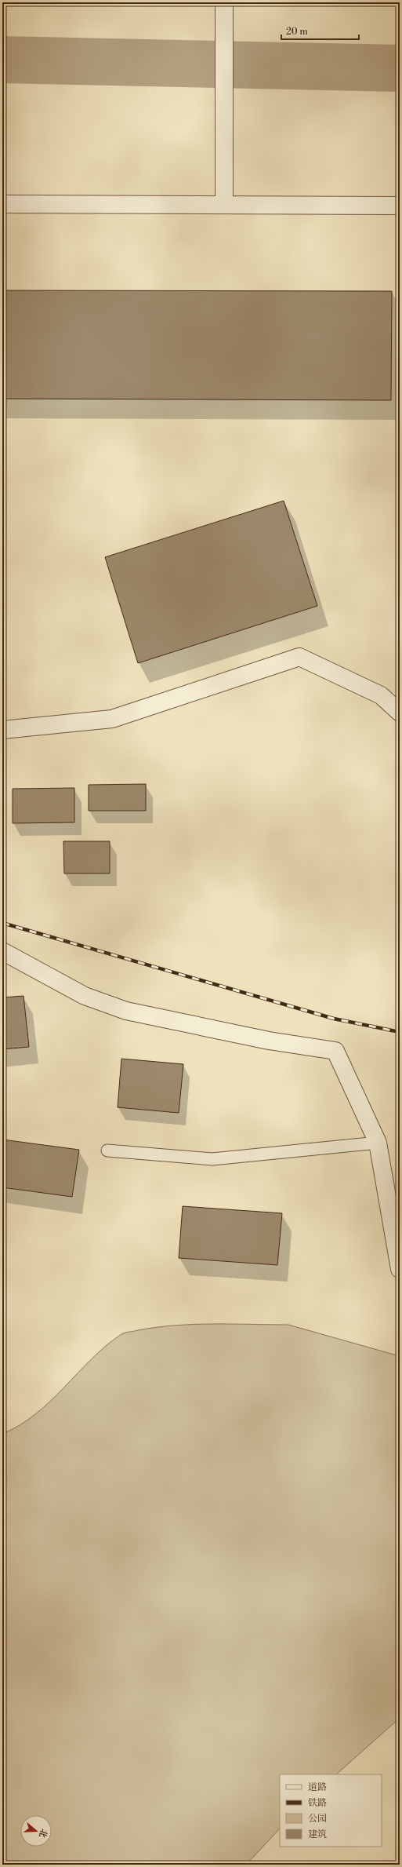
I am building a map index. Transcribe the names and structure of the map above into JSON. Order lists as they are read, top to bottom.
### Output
{
  "legend": [
    "道路",
    "铁路",
    "公园",
    "建筑"
  ],
  "scale_bar": "20 m",
  "north": "right"
}
